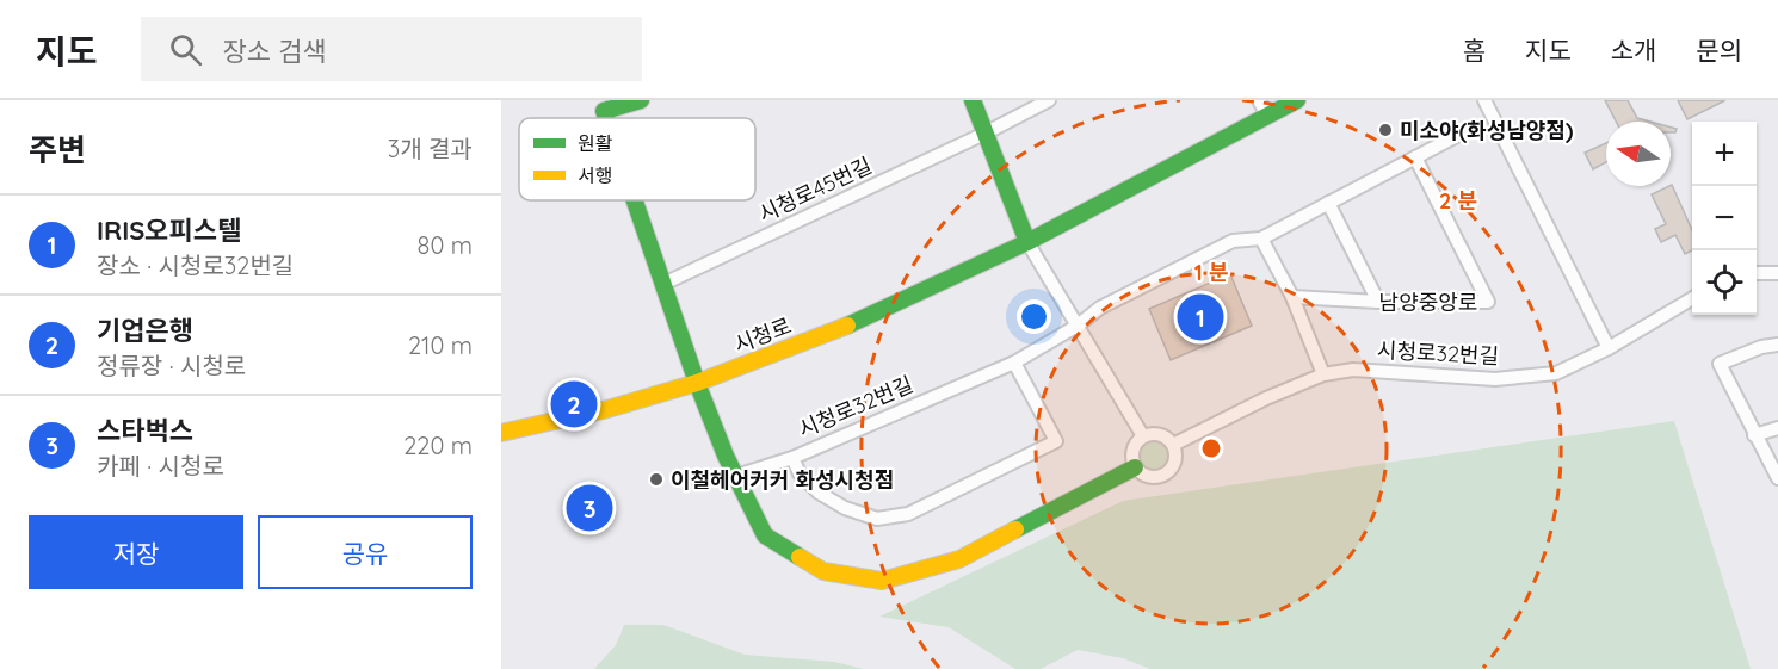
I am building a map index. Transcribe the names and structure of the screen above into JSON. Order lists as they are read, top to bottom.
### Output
{
  "streets": {
    "street": [
      "시청로45번길",
      "남양중앙로",
      "시청로",
      "시청로32번길"
    ]
  },
  "crossings": [
    ["남양중앙로", "시청로32번길"]
  ],
  "places": ["미소야(화성남양점)", "이철헤어커커 화성시청점"],
  "legend": ["원활", "서행"],
  "north": "left",
  "page": {
    "header": "지도",
    "search": "장소 검색",
    "nav": [
      "홈",
      "지도",
      "소개",
      "문의"
    ],
    "heading": ["주변", "3개 결과"],
    "map_buttons": ["+", "−"],
    "list": [
      {
        "mark": "1",
        "name": "IRIS오피스텔",
        "note": "장소 · 시청로32번길",
        "value": "80 m"
      },
      {
        "mark": "2",
        "name": "기업은행",
        "note": "정류장 · 시청로",
        "value": "210 m"
      },
      {
        "mark": "3",
        "name": "스타벅스",
        "note": "카페 · 시청로",
        "value": "220 m"
      }
    ],
    "pins": ["1", "2", "3"],
    "buttons": ["저장", "공유"]
  },
  "rings": ["2 분", "1 분"]
}
